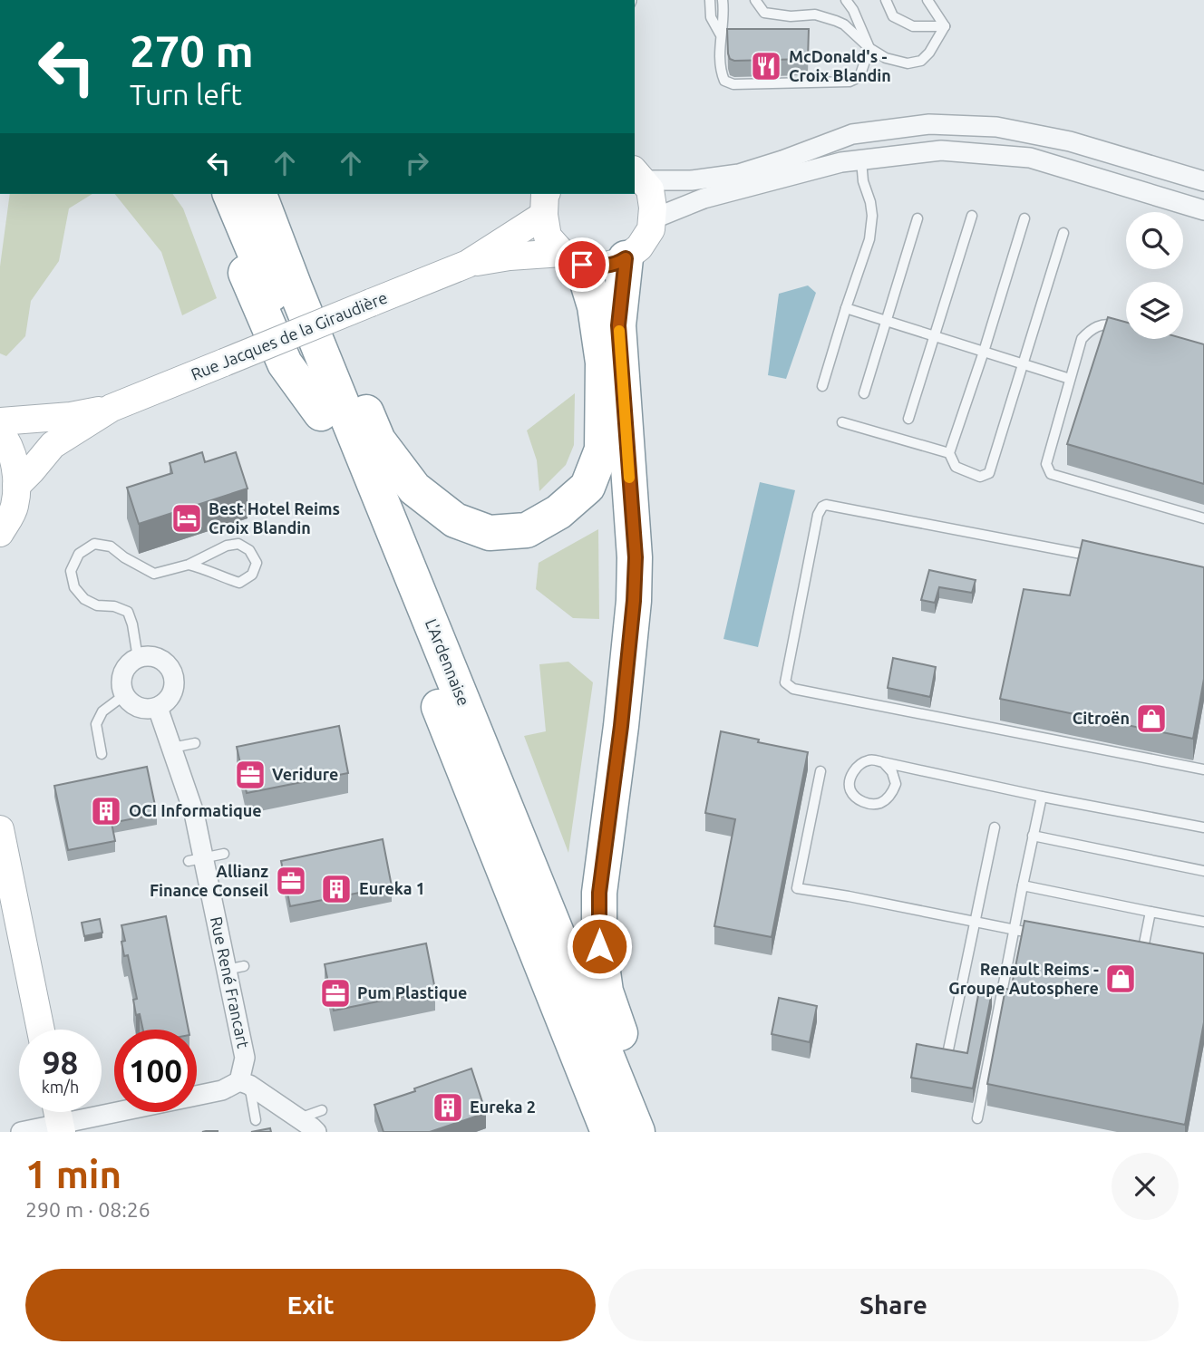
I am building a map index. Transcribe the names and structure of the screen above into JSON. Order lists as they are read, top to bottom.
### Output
{
  "streets": {
    "highway": ["L'Ardennaise"],
    "street": ["Rue Jacques de la Giraudière", "Rue René Francart"]
  },
  "places": {
    "restaurant": ["McDonald's - Croix Blandin"],
    "hotel": ["Best Hotel Reims Croix Blandin"],
    "shop": ["Citroën", "Renault Reims - Groupe Autosphere"],
    "office": ["Veridure", "Allianz Finance Conseil", "Pum Plastique"],
    "building": ["OCI Informatique", "Eureka 1", "Eureka 2"]
  },
  "page": {
    "turn": ["270 m", "Turn left"],
    "speed": "98 km/h",
    "limit": "100",
    "heading": ["1 min", "290 m · 08:26"],
    "buttons": ["Exit", "Share"]
  }
}
